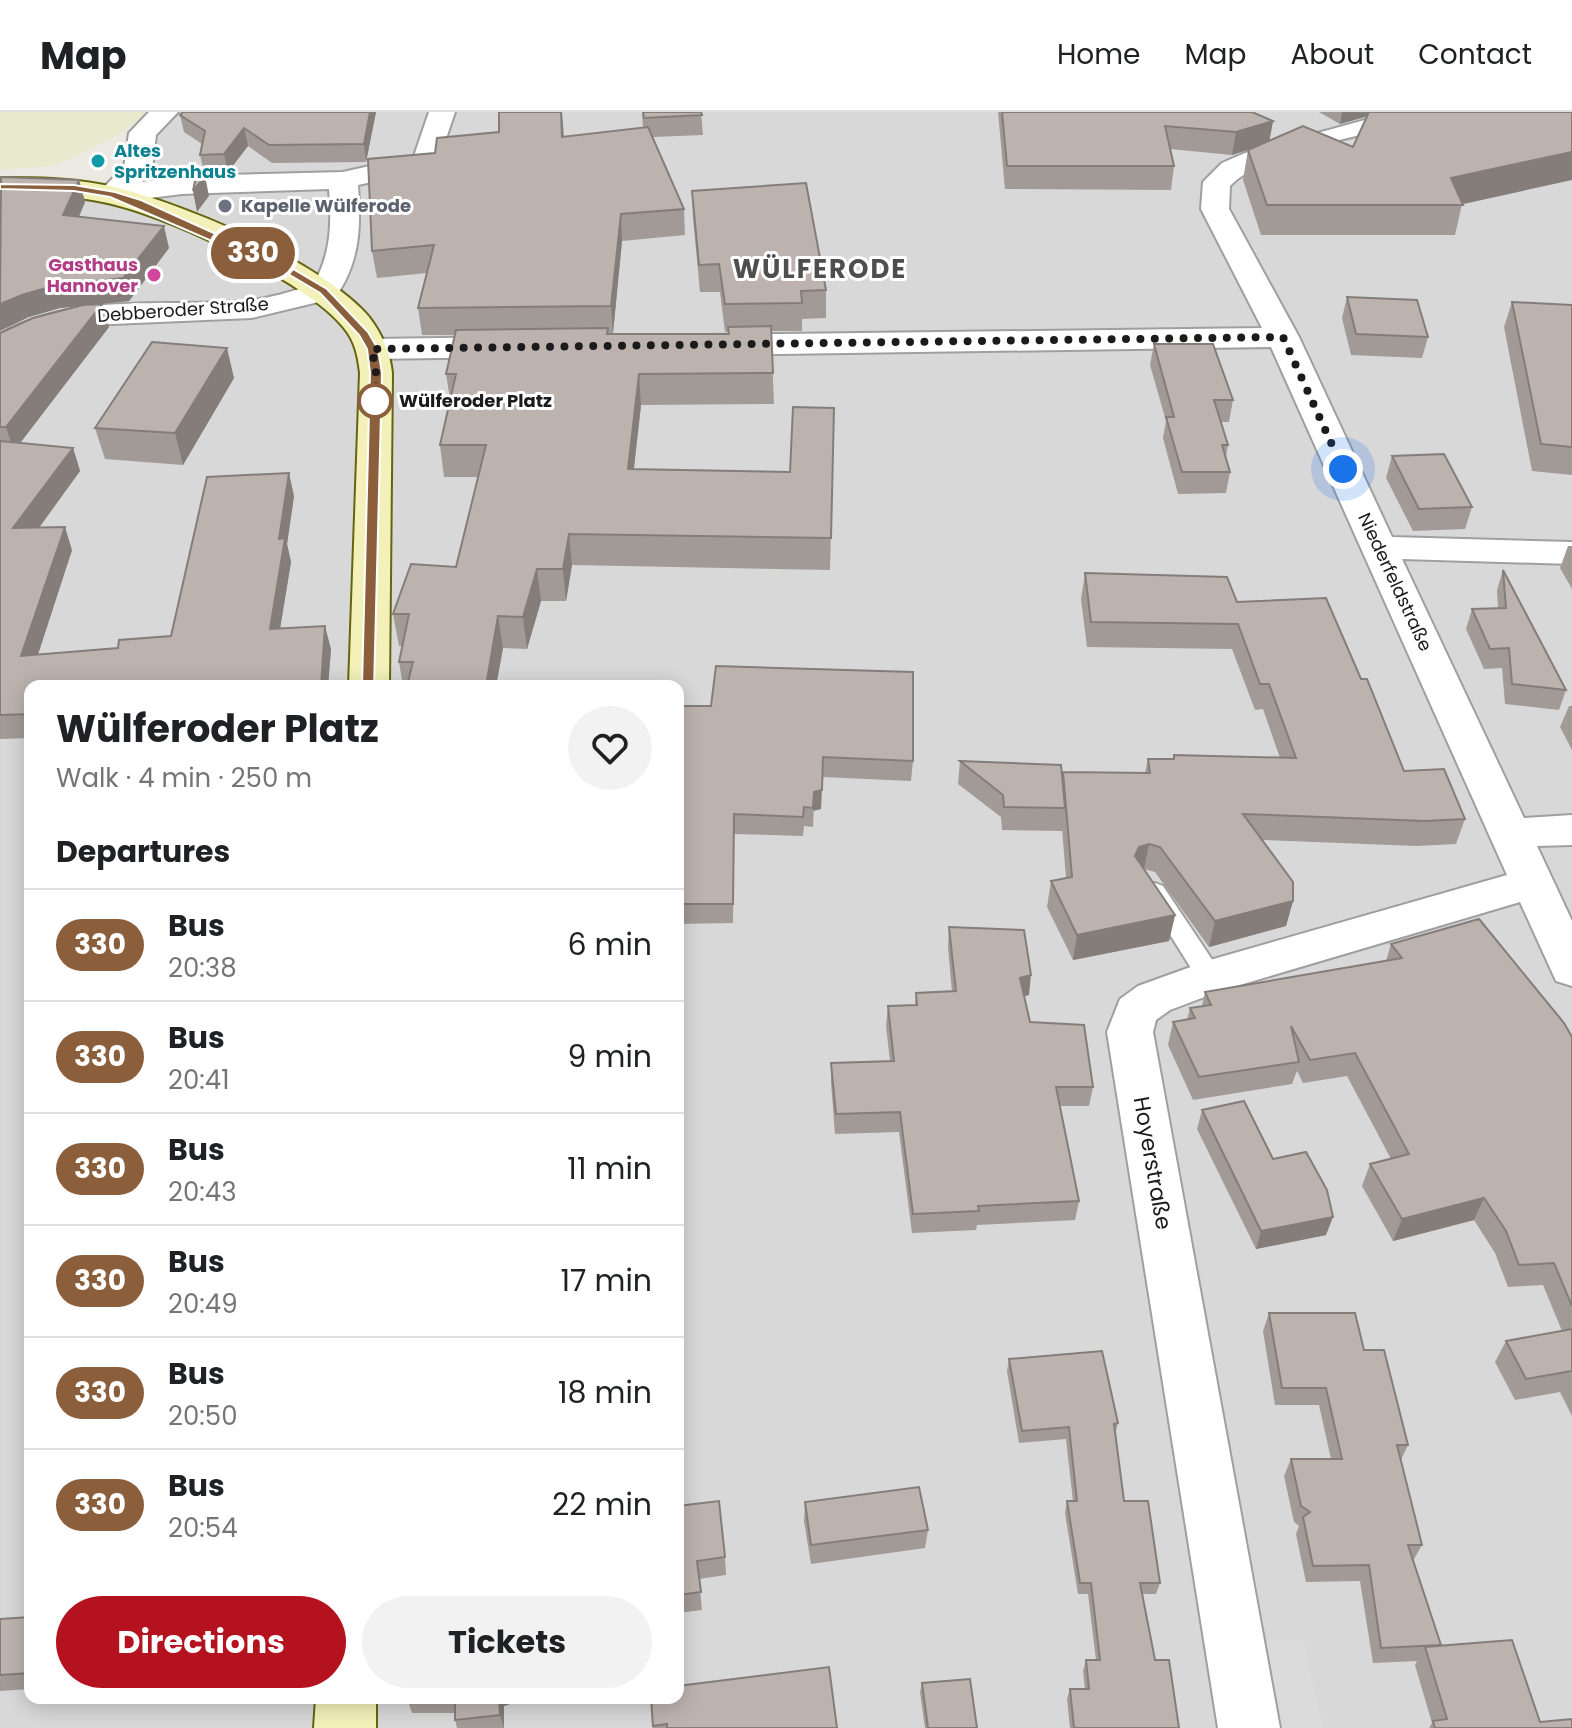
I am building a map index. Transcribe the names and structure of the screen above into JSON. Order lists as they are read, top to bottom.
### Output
{
  "streets": {
    "street": ["Debberoder Straße", "Niederfeldstraße", "Hoyerstraße"]
  },
  "crossings": [
    ["Niederfeldstraße", "Hoyerstraße"]
  ],
  "districts": ["WÜLFERODE"],
  "places": [
    "Altes Spritzenhaus",
    "Kapelle Wülferode",
    "Gasthaus Hannover",
    "Wülferoder Platz"
  ],
  "lines": ["bus line 330"],
  "page": {
    "header": "Map",
    "nav": [
      "Home",
      "Map",
      "About",
      "Contact"
    ],
    "on_map": "330",
    "heading": [
      ["Wülferoder Platz", "Walk · 4 min · 250 m"],
      "Departures"
    ],
    "list": [
      {
        "mark": "330",
        "name": "Bus",
        "note": "20:38",
        "value": "6 min"
      },
      {
        "mark": "330",
        "name": "Bus",
        "note": "20:41",
        "value": "9 min"
      },
      {
        "mark": "330",
        "name": "Bus",
        "note": "20:43",
        "value": "11 min"
      },
      {
        "mark": "330",
        "name": "Bus",
        "note": "20:49",
        "value": "17 min"
      },
      {
        "mark": "330",
        "name": "Bus",
        "note": "20:50",
        "value": "18 min"
      },
      {
        "mark": "330",
        "name": "Bus",
        "note": "20:54",
        "value": "22 min"
      }
    ],
    "buttons": ["Directions", "Tickets"]
  }
}
